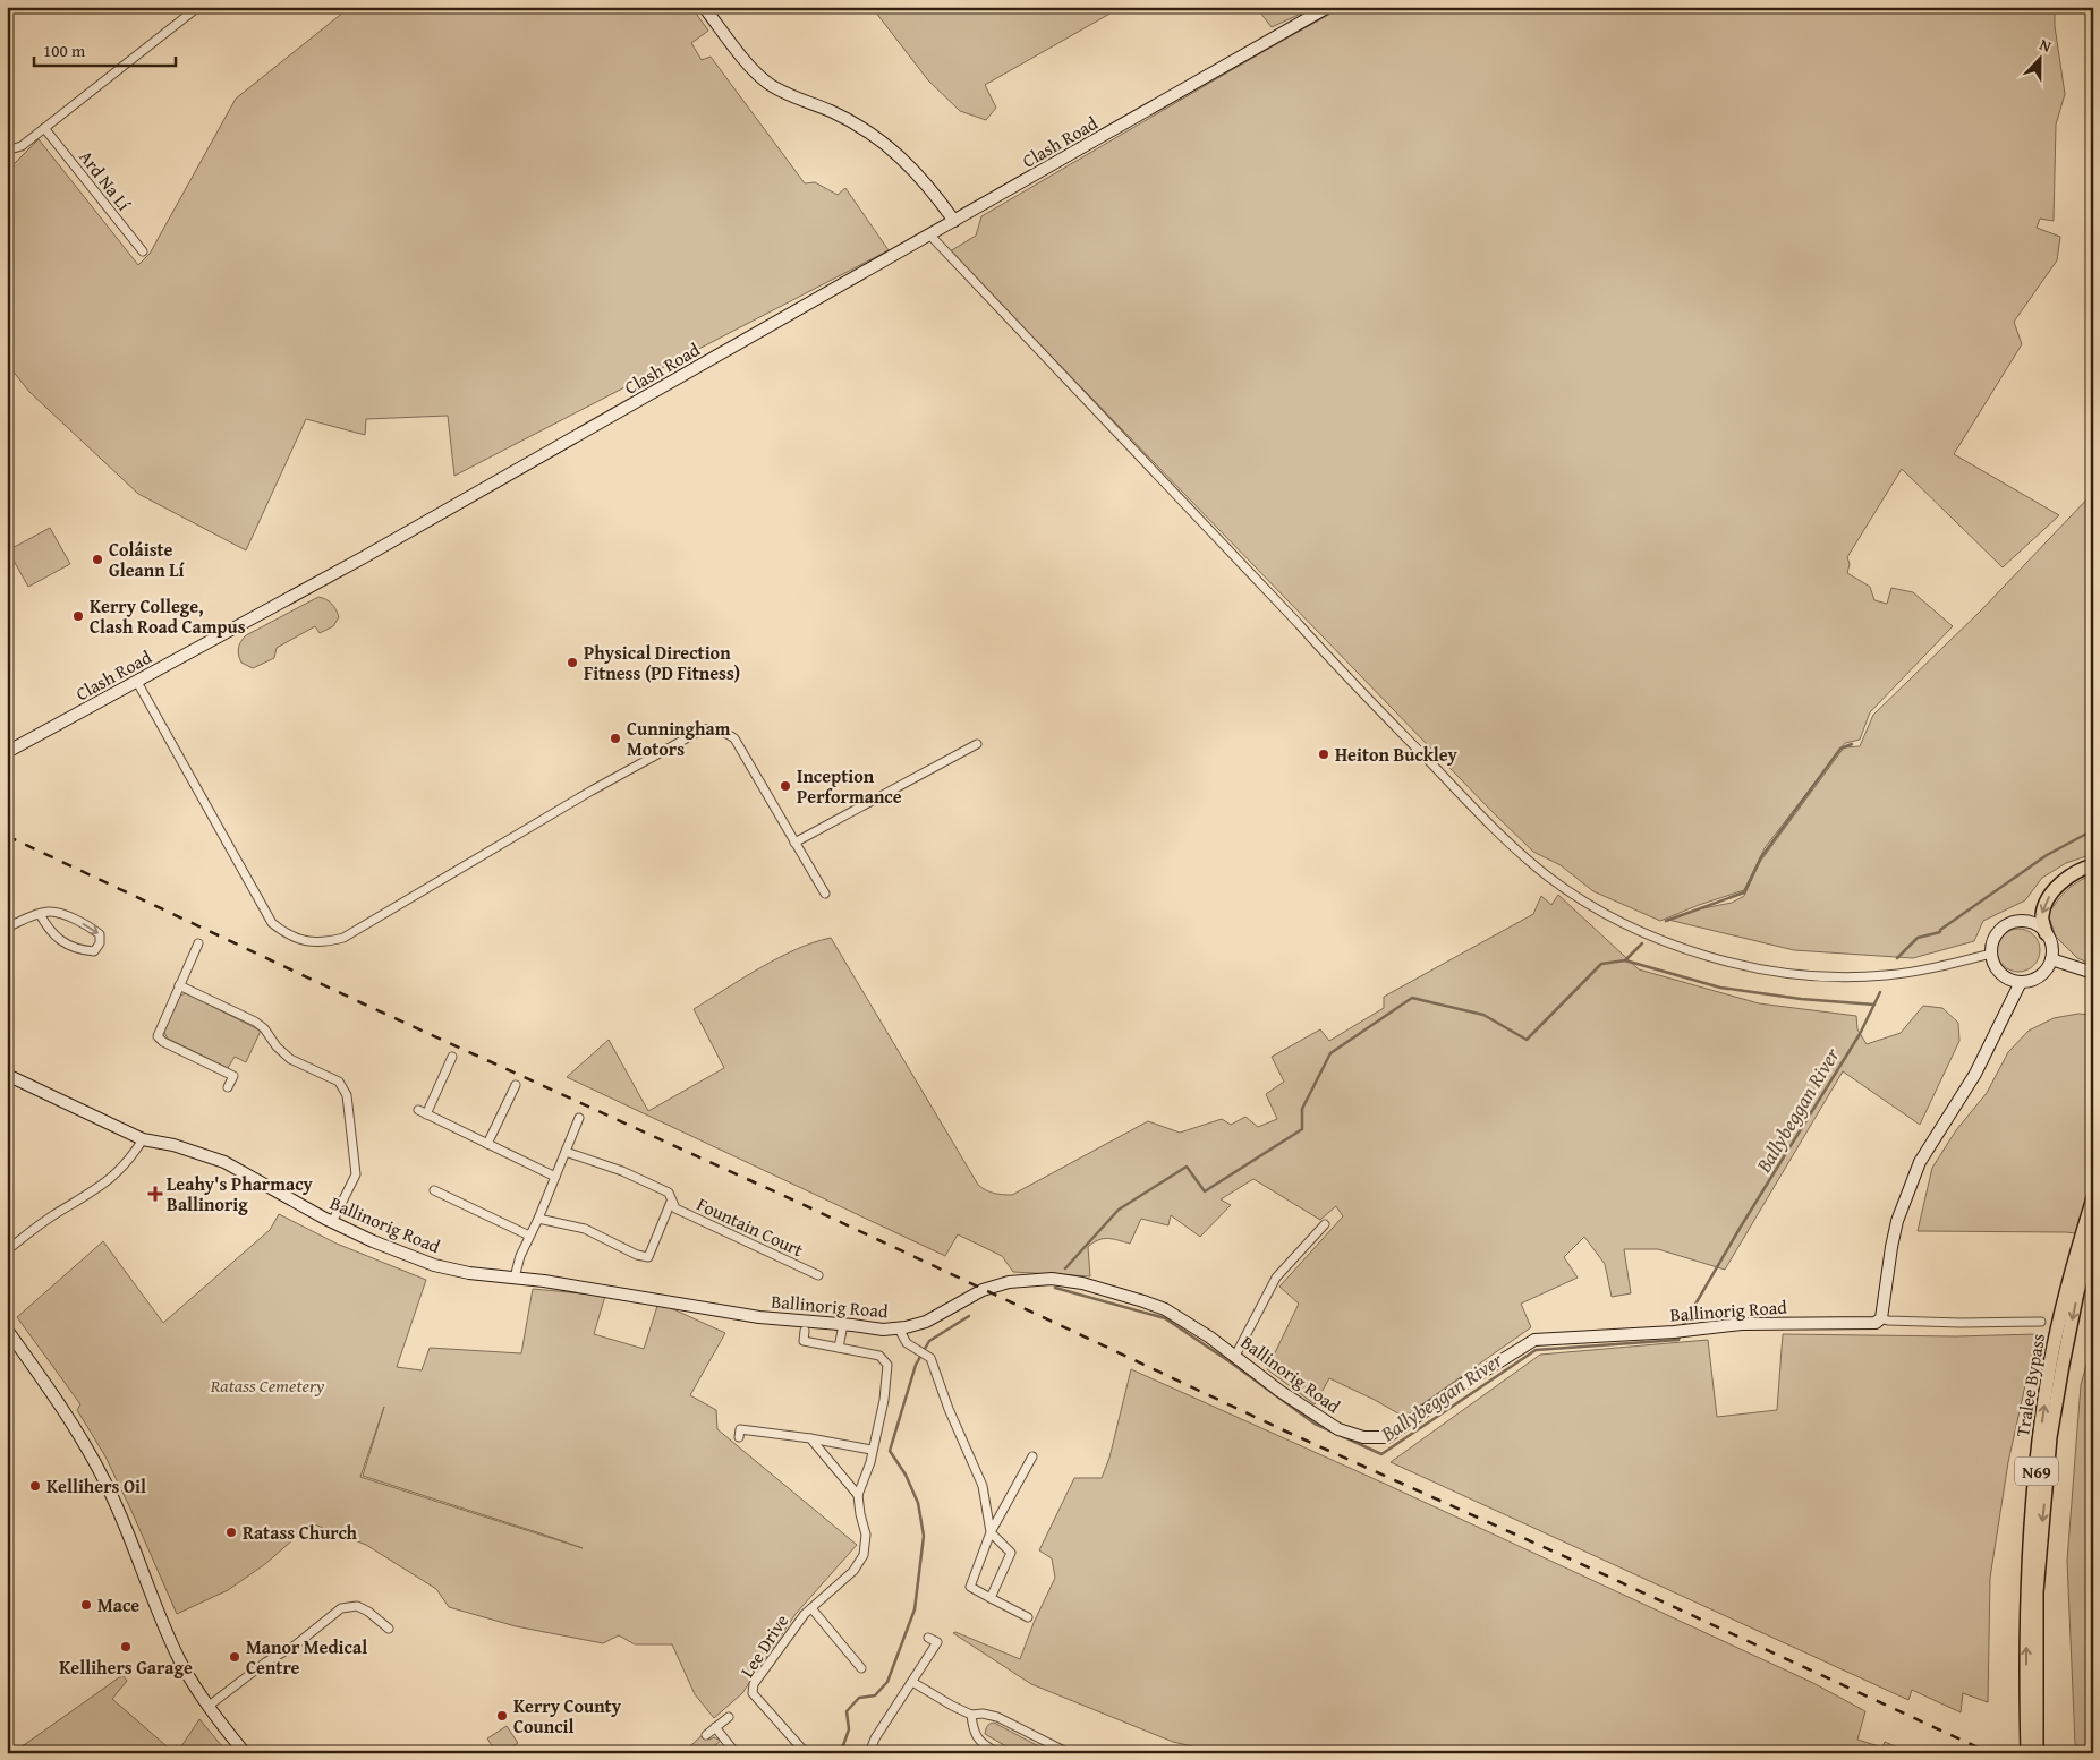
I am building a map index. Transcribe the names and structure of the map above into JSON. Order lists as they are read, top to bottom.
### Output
{
  "streets": {
    "main road": ["Tralee Bypass", "N69"],
    "street": [
      "Clash Road",
      "Ard Na Lí",
      "Ballinorig Road",
      "Fountain Court",
      "Lee Drive"
    ]
  },
  "water": ["Ballybeggan River"],
  "parks": ["Ratass Cemetery"],
  "places": {
    "other": [
      "Coláiste Gleann Lí",
      "Kerry College, Clash Road Campus",
      "Physical Direction Fitness (PD Fitness)",
      "Cunningham Motors",
      "Heiton Buckley",
      "Inception Performance",
      "Kellihers Oil",
      "Ratass Church",
      "Mace",
      "Kellihers Garage",
      "Manor Medical Centre",
      "Kerry County Council"
    ],
    "health": ["Leahy's Pharmacy Ballinorig"]
  },
  "scale_bar": "100 m",
  "north": "top"
}
